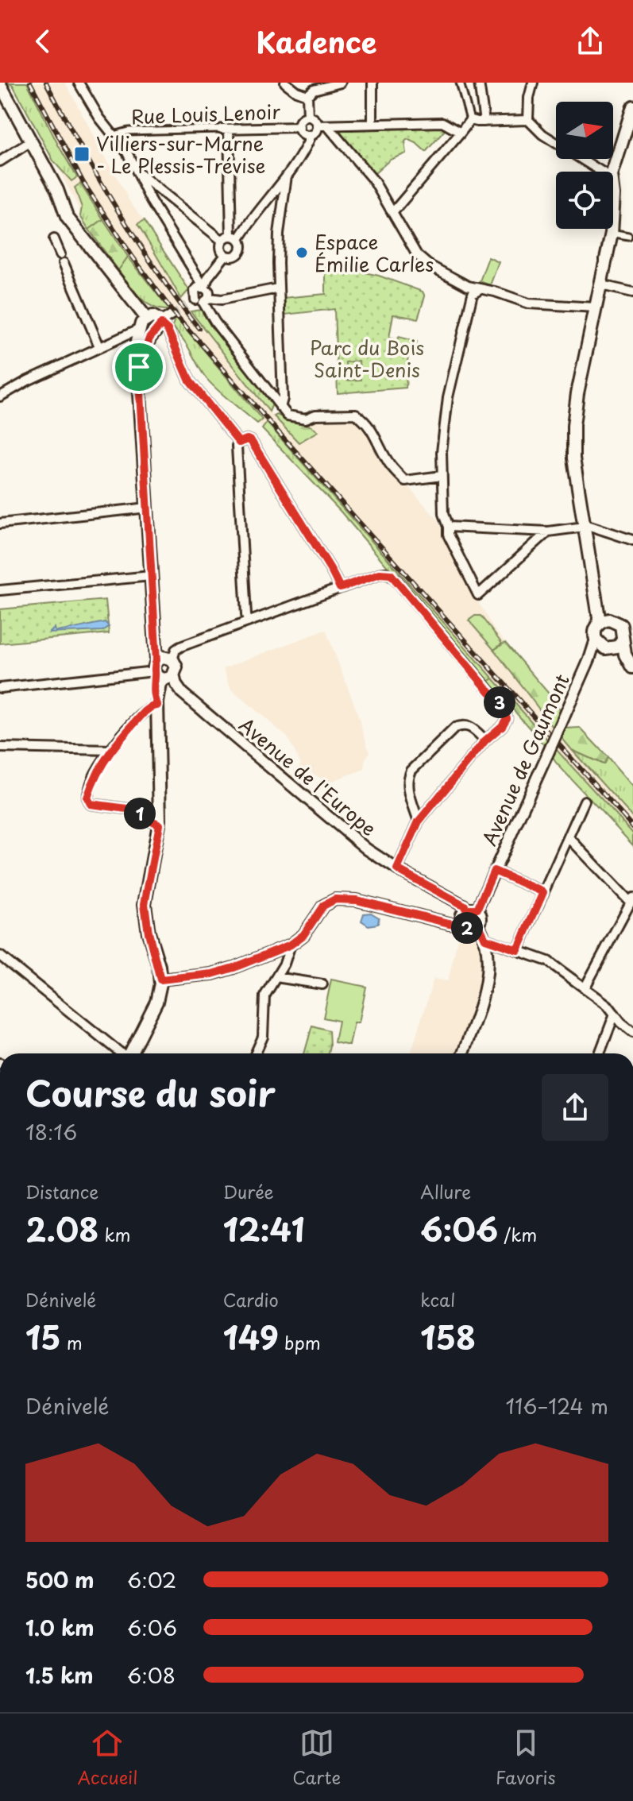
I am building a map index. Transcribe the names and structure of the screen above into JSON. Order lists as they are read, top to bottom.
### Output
{
  "streets": {
    "street": ["Rue Louis Lenoir", "Avenue de Gaumont", "Avenue de l'Europe"]
  },
  "crossings": [
    ["Avenue de Gaumont", "Avenue de l'Europe"]
  ],
  "parks": ["Parc du Bois Saint-Denis"],
  "places": {
    "transit": ["Villiers-sur-Marne - Le Plessis-Trévise"],
    "other": ["Espace Émilie Carles"]
  },
  "north": "right",
  "page": {
    "header": "Kadence",
    "pins": ["3", "1", "2"],
    "heading": ["Course du soir", "18:16"],
    "stats": [
      ["Distance", "2.08 km"],
      ["Durée", "12:41"],
      ["Allure", "6:06 /km"],
      ["Dénivelé", "15 m"],
      ["Cardio", "149 bpm"],
      ["kcal", "158"]
    ],
    "chart": ["Dénivelé", "116–124 m"],
    "list": [
      {
        "name": "500 m",
        "note": "6:02"
      },
      {
        "name": "1.0 km",
        "note": "6:06"
      },
      {
        "name": "1.5 km",
        "note": "6:08"
      }
    ],
    "tabs": ["Accueil", "Carte", "Favoris"]
  }
}
